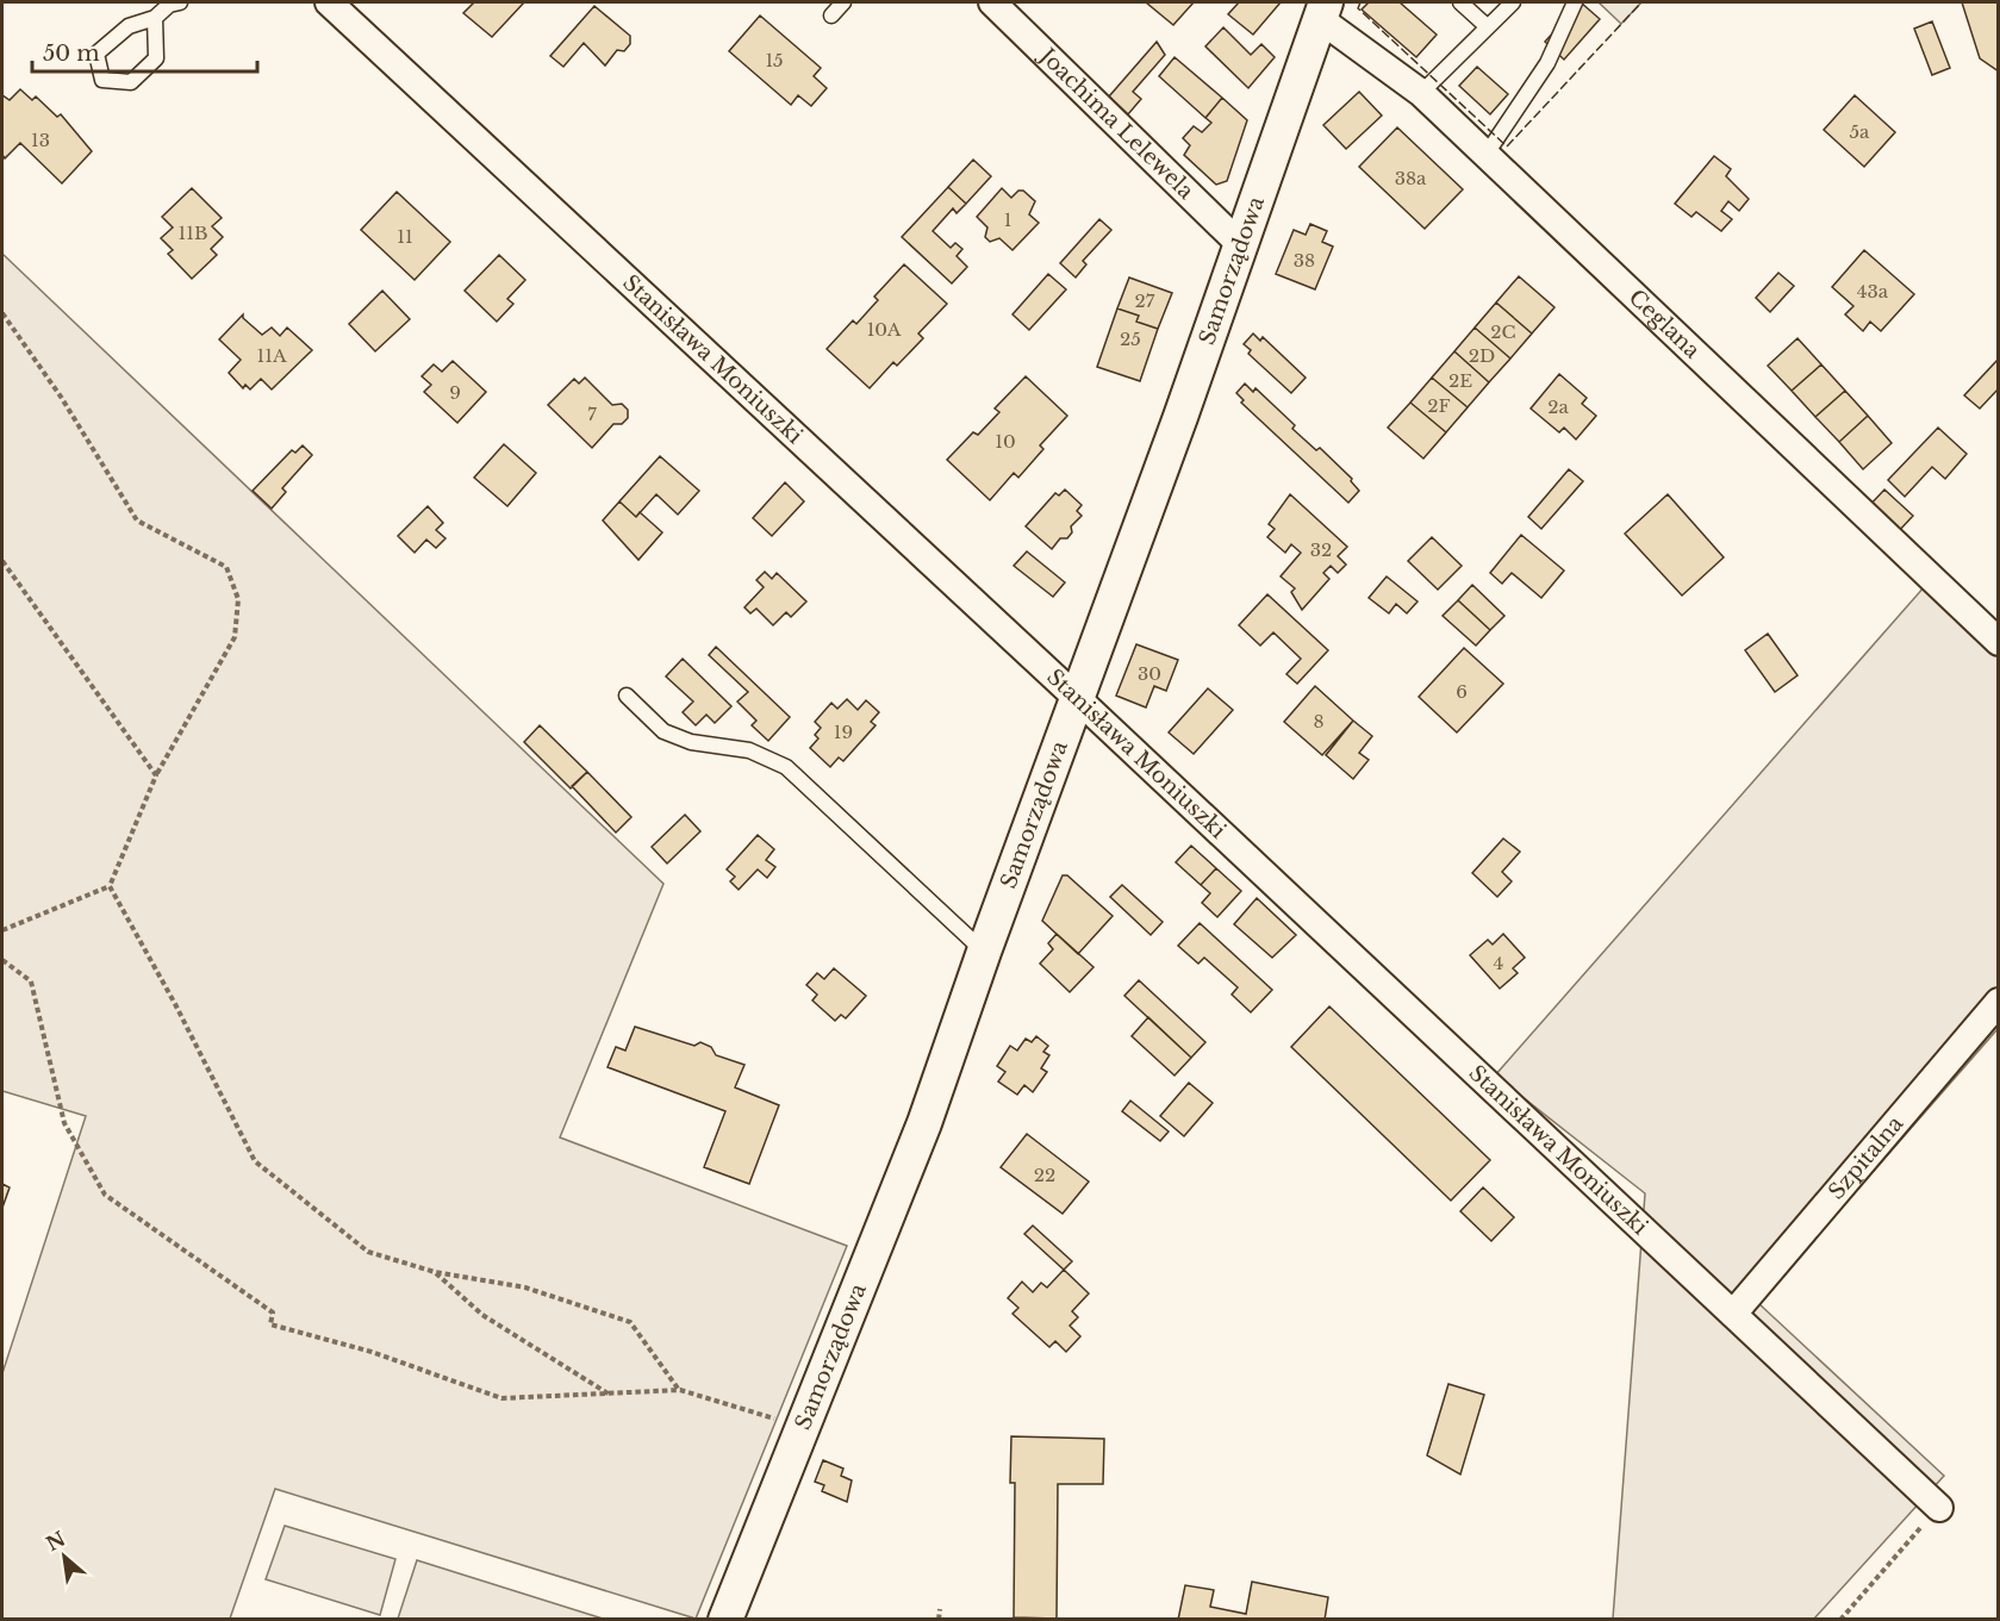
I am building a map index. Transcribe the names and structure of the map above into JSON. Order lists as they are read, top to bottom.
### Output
{
  "streets": {
    "street": [
      "Joachima Lelewela",
      "Samorządowa",
      "Ceglana",
      "Stanisława Moniuszki",
      "Szpitalna"
    ]
  },
  "crossings": [
    ["Joachima Lelewela", "Samorządowa"],
    ["Samorządowa", "Ceglana"],
    ["Samorządowa", "Stanisława Moniuszki"],
    ["Stanisława Moniuszki", "Szpitalna"]
  ],
  "house_numbers": [
    "15",
    "5a",
    "13",
    "38a",
    "1",
    "11B",
    "11",
    "38",
    "43a",
    "27",
    "10A",
    "2C",
    "25",
    "11A",
    "2D",
    "2E",
    "9",
    "2F",
    "2a",
    "7",
    "10",
    "32",
    "30",
    "6",
    "8",
    "19",
    "4",
    "22"
  ],
  "scale_bar": "50 m",
  "north": "top left"
}
